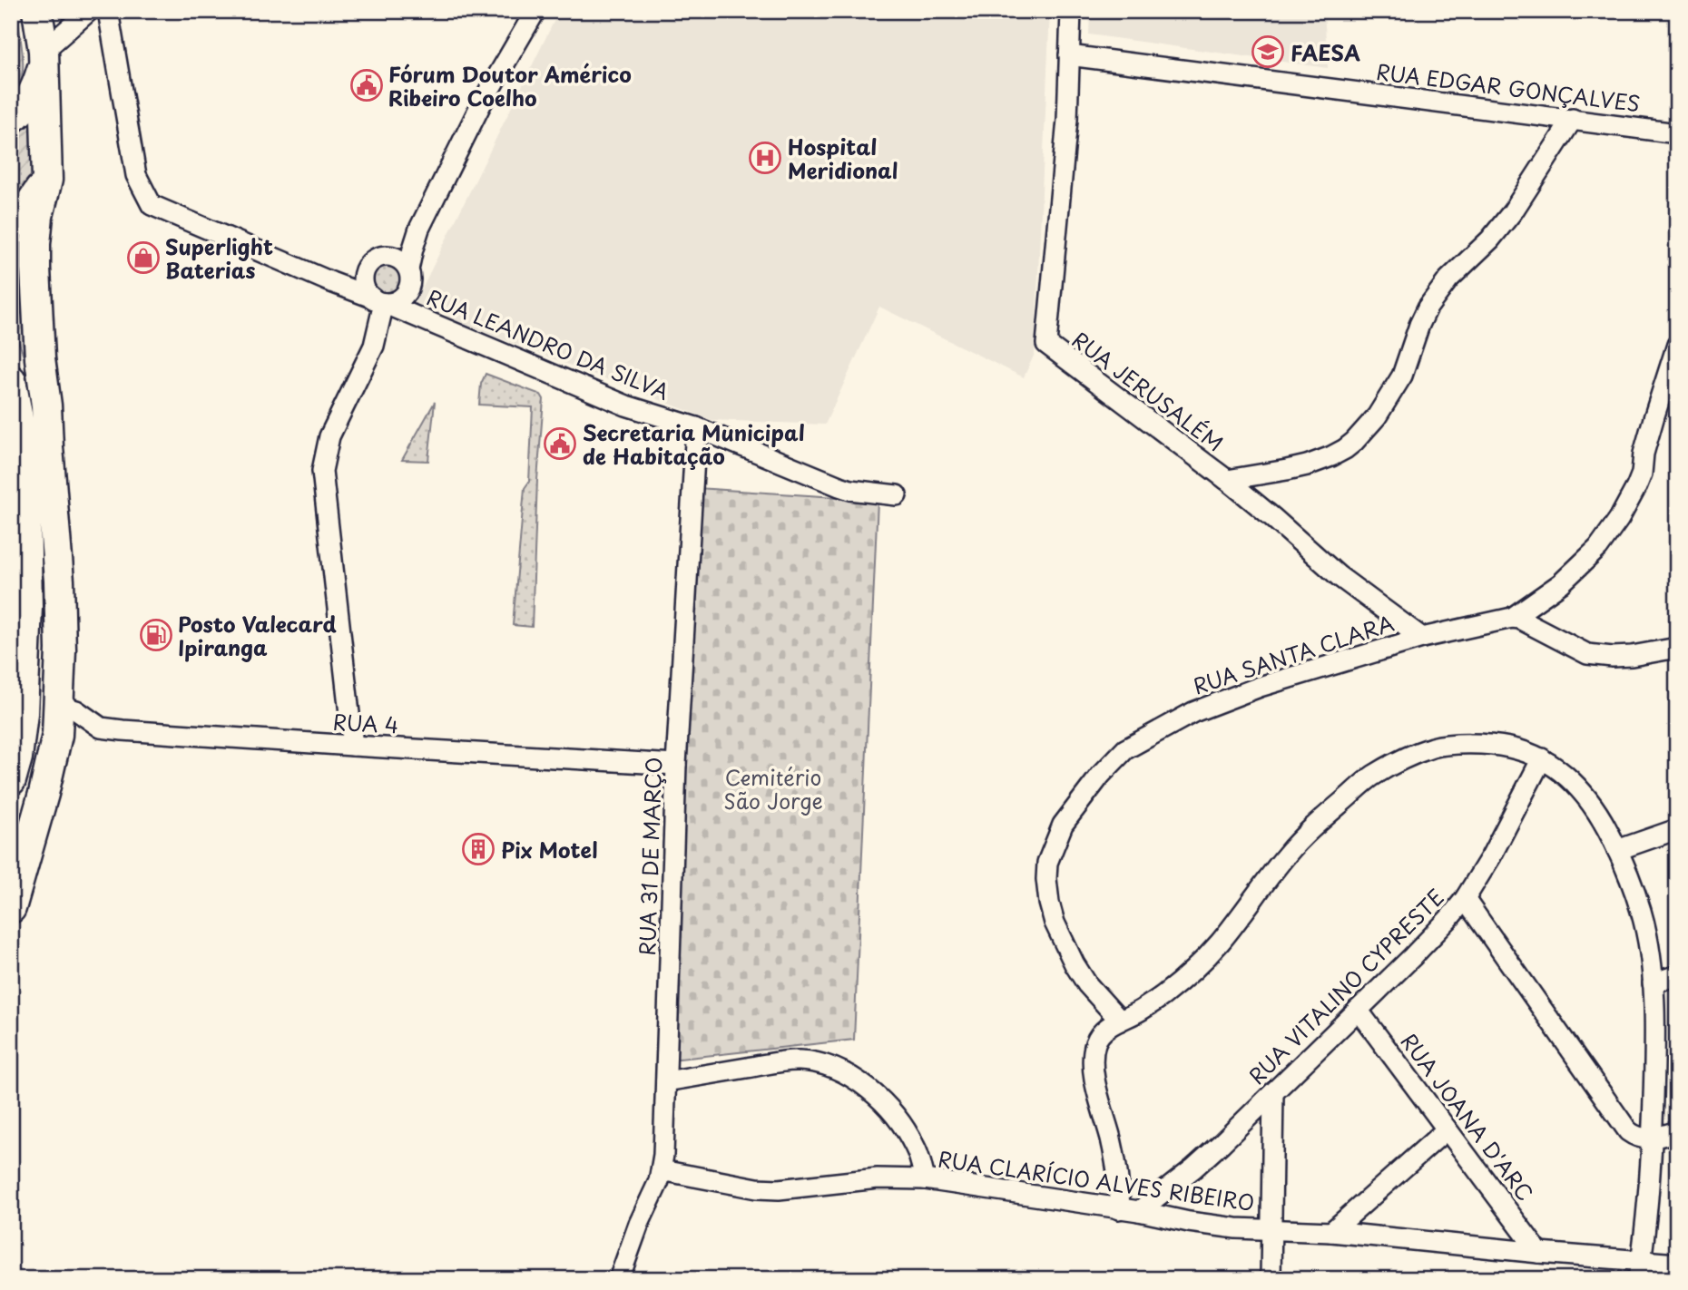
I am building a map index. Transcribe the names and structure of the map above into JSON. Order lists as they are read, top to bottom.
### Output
{
  "streets": {
    "street": [
      "RUA EDGAR GONÇALVES",
      "RUA LEANDRO DA SILVA",
      "RUA JERUSALÉM",
      "RUA SANTA CLARA",
      "RUA 4",
      "RUA 31 DE MARÇO",
      "RUA VITALINO CYPRESTE",
      "RUA JOANA D'ARC",
      "RUA CLARÍCIO ALVES RIBEIRO"
    ]
  },
  "crossings": [
    ["RUA EDGAR GONÇALVES", "RUA JERUSALÉM"],
    ["RUA LEANDRO DA SILVA", "RUA 31 DE MARÇO"],
    ["RUA JERUSALÉM", "RUA SANTA CLARA"],
    ["RUA 4", "RUA 31 DE MARÇO"],
    ["RUA 31 DE MARÇO", "RUA CLARÍCIO ALVES RIBEIRO"],
    ["RUA VITALINO CYPRESTE", "RUA JOANA D'ARC"],
    ["RUA VITALINO CYPRESTE", "RUA CLARÍCIO ALVES RIBEIRO"],
    ["RUA JOANA D'ARC", "RUA CLARÍCIO ALVES RIBEIRO"]
  ],
  "parks": ["Cemitério São Jorge"],
  "places": {
    "school or university": ["FAESA"],
    "public building": ["Fórum Doutor Américo Ribeiro Coelho", "Secretaria Municipal de Habitação"],
    "hospital": ["Hospital Meridional"],
    "shop": ["Superlight Baterias"],
    "fuel station": ["Posto Valecard Ipiranga"],
    "building": ["Pix Motel"]
  }
}
